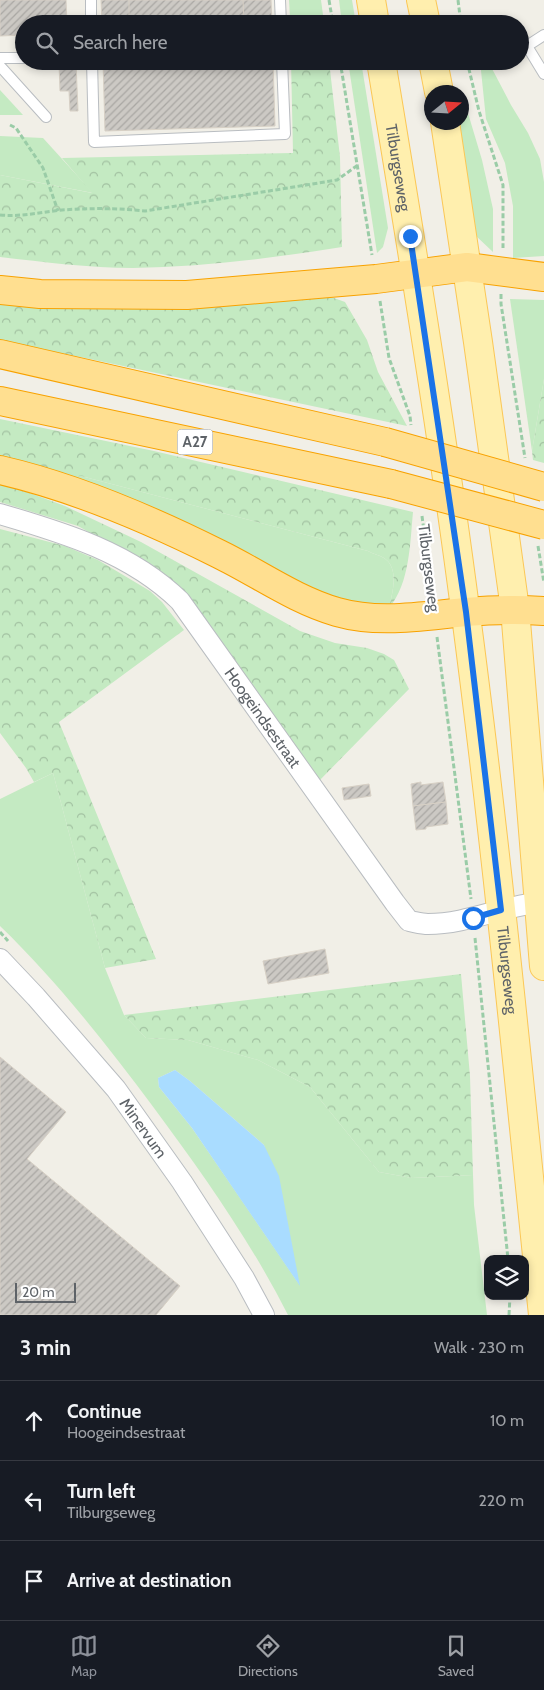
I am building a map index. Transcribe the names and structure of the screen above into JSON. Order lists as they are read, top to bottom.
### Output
{
  "streets": {
    "highway": ["A27"],
    "main road": ["Tilburgseweg"],
    "street": ["Hoogeindsestraat", "Minervum"]
  },
  "crossings": [
    ["Tilburgseweg", "Hoogeindsestraat"]
  ],
  "scale_bar": "20 m",
  "north": "right",
  "page": {
    "search": "Search here",
    "scale": "20 m",
    "heading": ["3 min", "Walk · 230 m"],
    "list": [
      ["Continue", "Hoogeindsestraat", "10 m"],
      ["Turn left", "Tilburgseweg", "220 m"],
      "Arrive at destination"
    ],
    "nav": ["Map", "Directions", "Saved"]
  }
}
